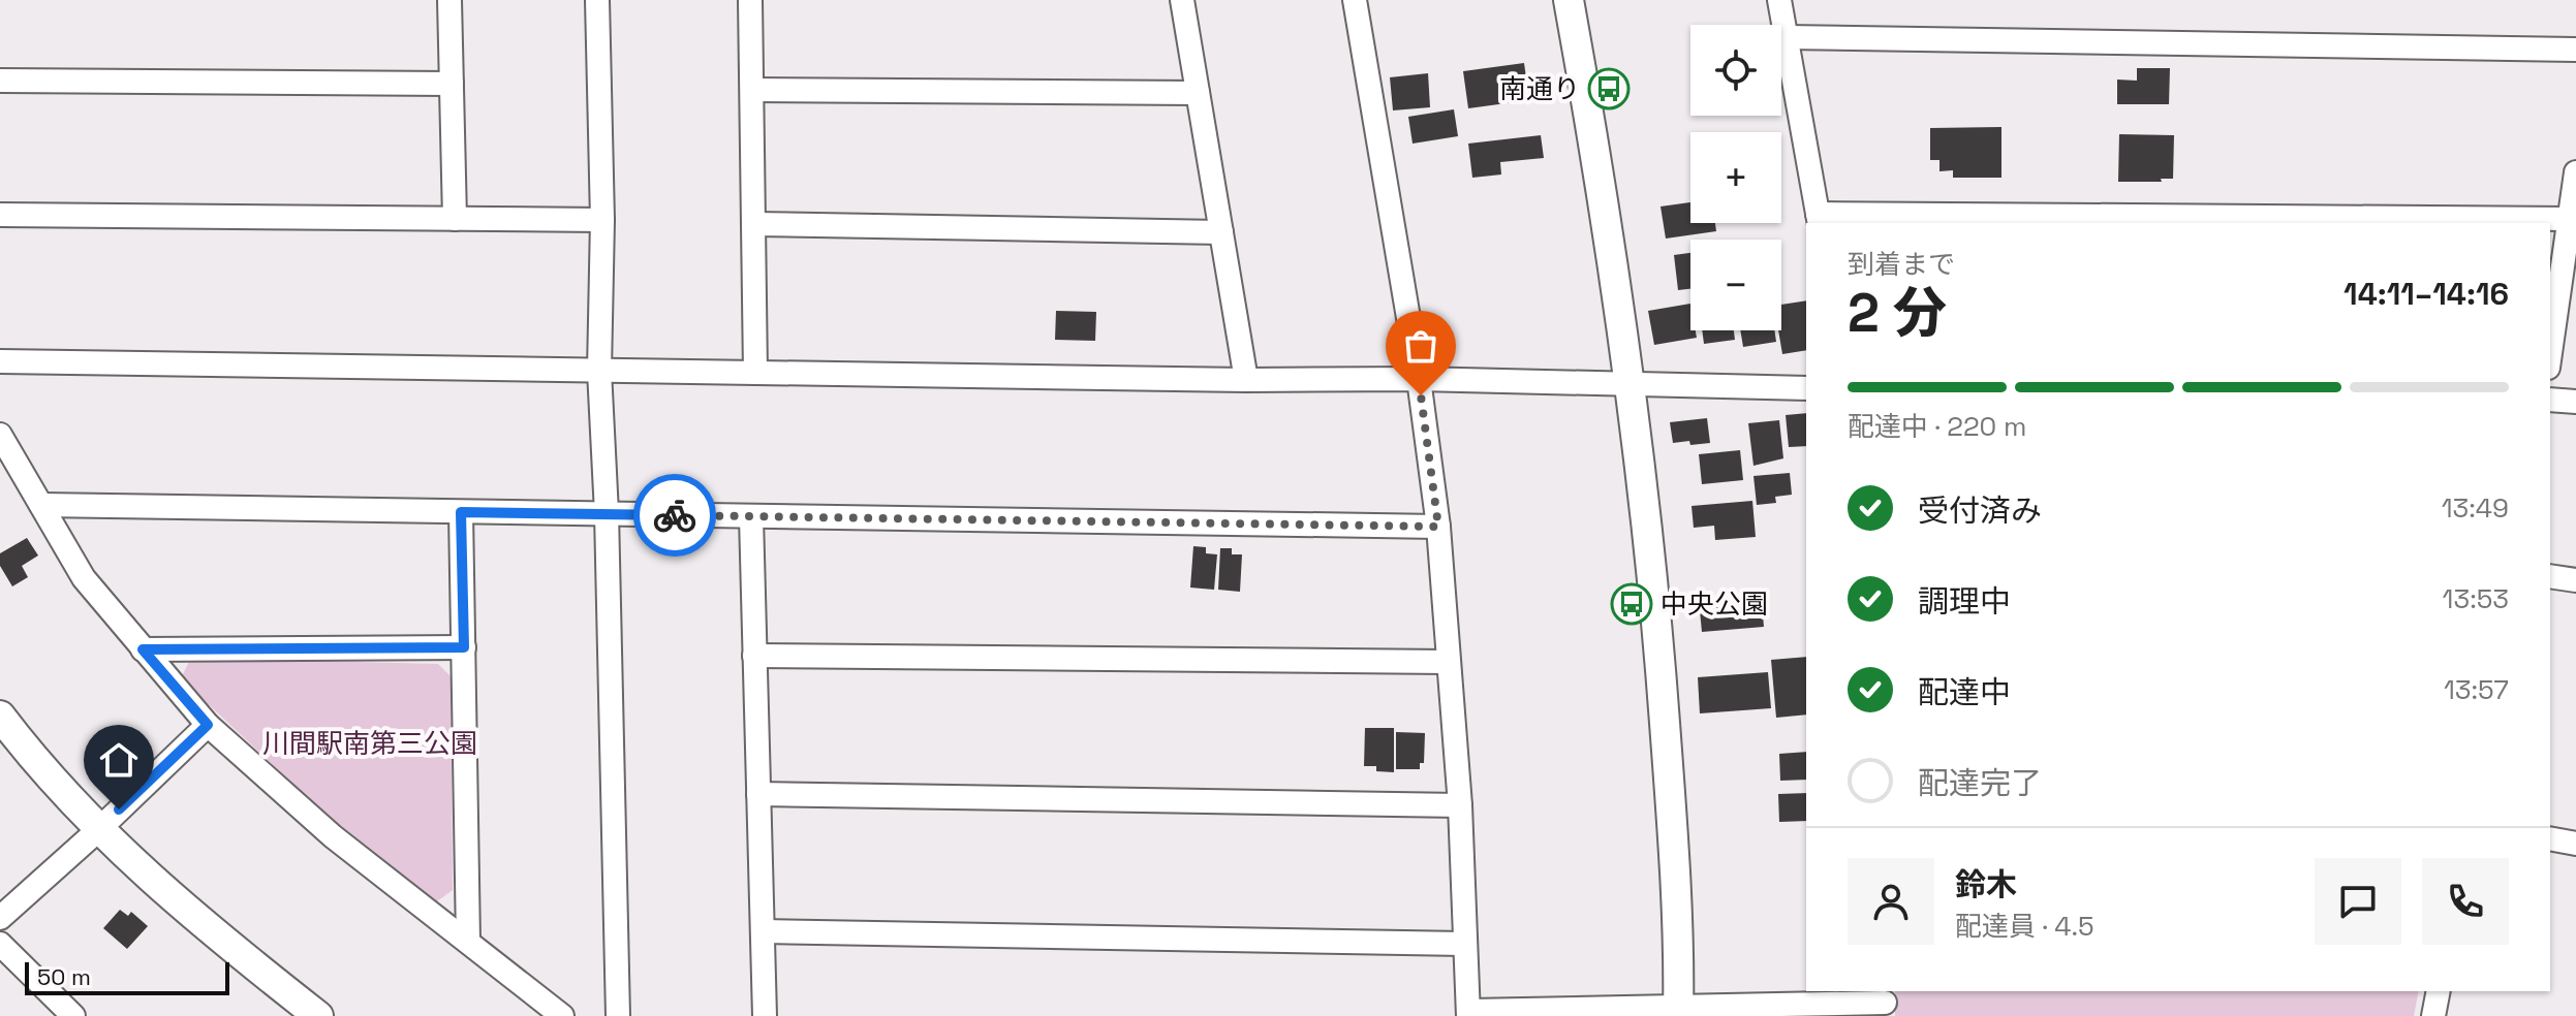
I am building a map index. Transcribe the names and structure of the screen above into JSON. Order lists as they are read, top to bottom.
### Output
{
  "parks": ["川間駅南第三公園"],
  "places": {
    "bus stop": ["南通り", "中央公園"]
  },
  "scale_bar": "50 m",
  "page": {
    "map_buttons": ["+", "−"],
    "heading": ["2 分", "到着まで", "14:11–14:16"],
    "panel": ["鈴木", "配達員 · 4.5"],
    "bar": "配達中 · 220 m",
    "list": [
      ["受付済み", "13:49"],
      ["調理中", "13:53"],
      ["配達中", "13:57"],
      "配達完了"
    ],
    "scale": "50 m"
  }
}
